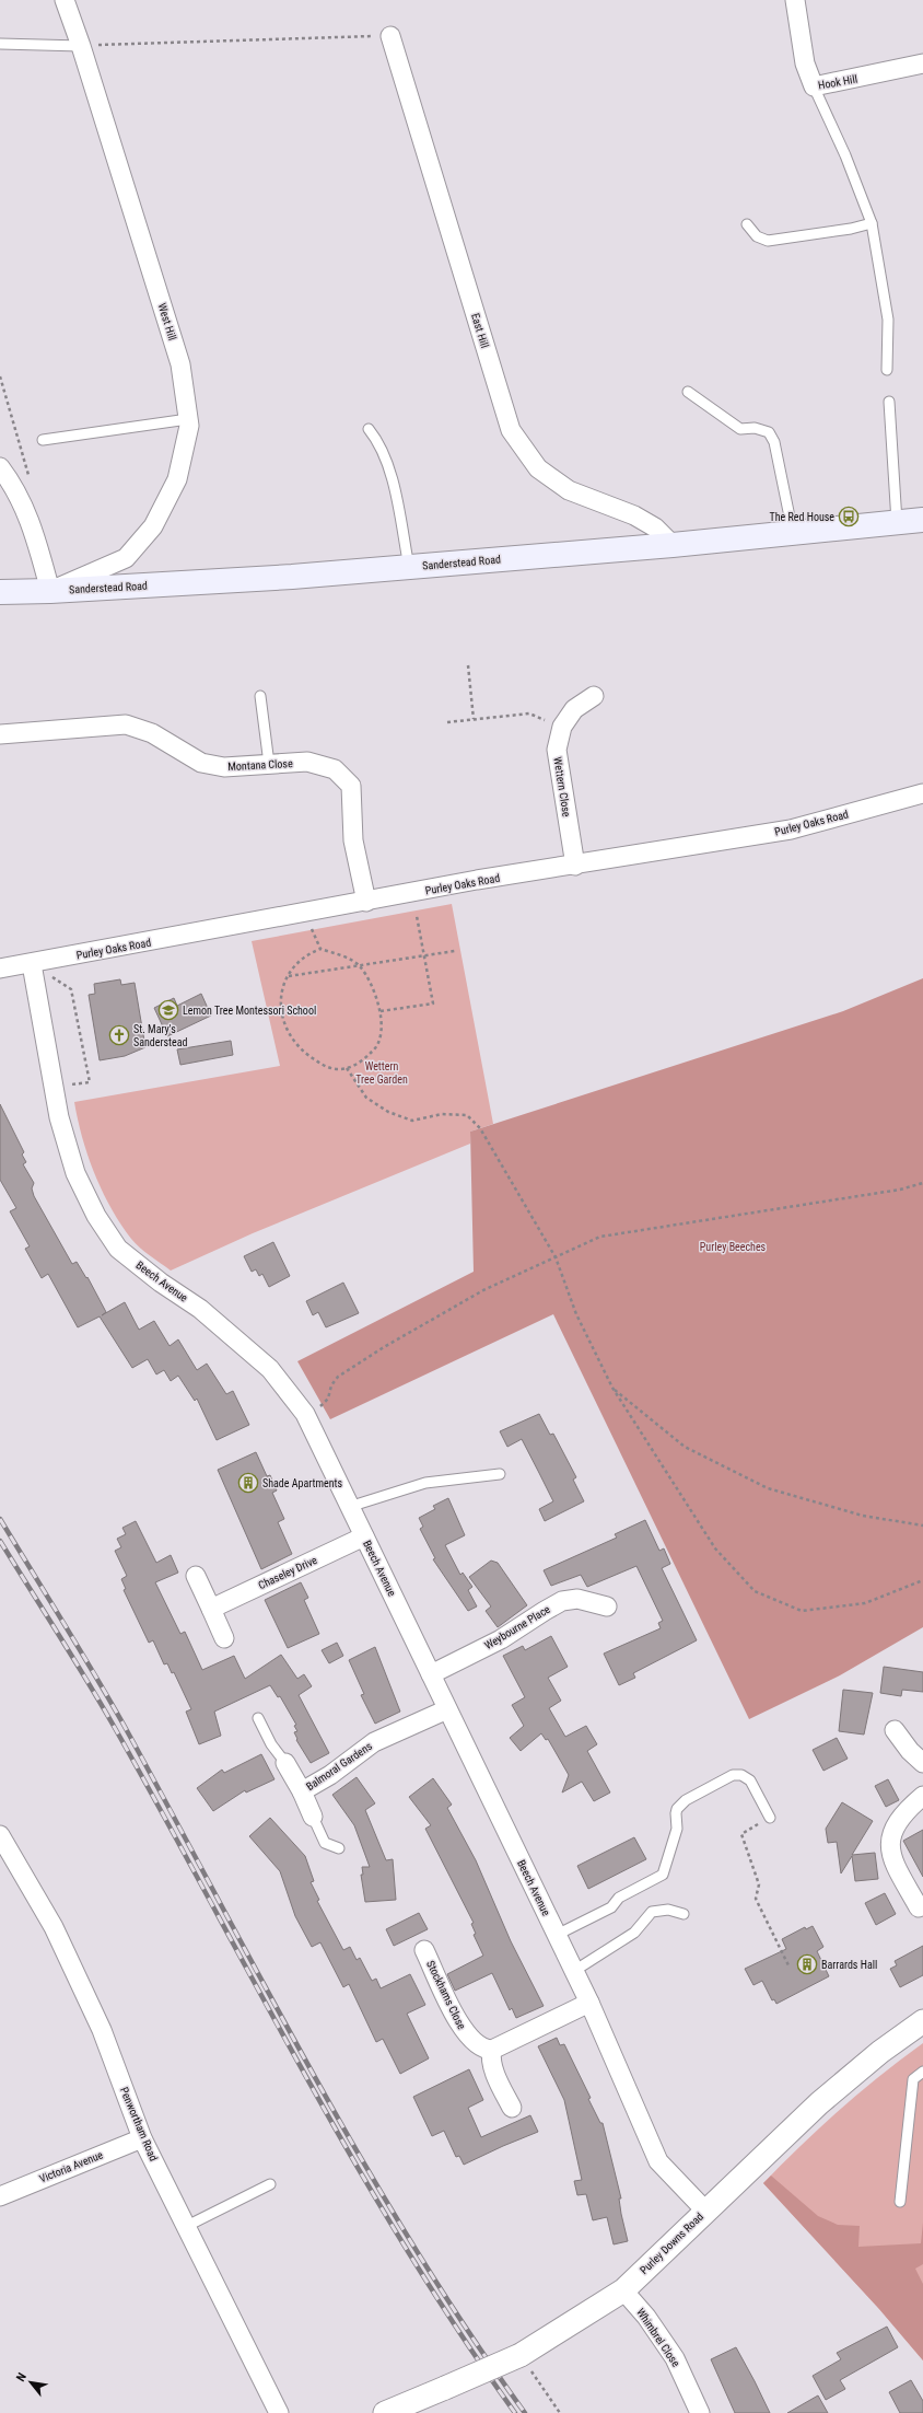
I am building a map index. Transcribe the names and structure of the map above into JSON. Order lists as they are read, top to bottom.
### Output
{
  "streets": {
    "main road": ["Sanderstead Road"],
    "street": [
      "Hook Hill",
      "West Hill",
      "East Hill",
      "Montana Close",
      "Wettern Close",
      "Purley Oaks Road",
      "Beech Avenue",
      "Chaseley Drive",
      "Weybourne Place",
      "Balmoral Gardens",
      "Stockhams Close",
      "Penwortham Road",
      "Victoria Avenue",
      "Purley Downs Road",
      "Whimbrel Close"
    ]
  },
  "crossings": [
    ["West Hill", "Sanderstead Road"],
    ["East Hill", "Sanderstead Road"],
    ["Montana Close", "Purley Oaks Road"],
    ["Wettern Close", "Purley Oaks Road"],
    ["Purley Oaks Road", "Beech Avenue"],
    ["Beech Avenue", "Chaseley Drive"],
    ["Beech Avenue", "Weybourne Place"],
    ["Beech Avenue", "Balmoral Gardens"],
    ["Beech Avenue", "Purley Downs Road"],
    ["Penwortham Road", "Victoria Avenue"],
    ["Purley Downs Road", "Whimbrel Close"]
  ],
  "parks": ["Wettern Tree Garden", "Purley Beeches"],
  "places": {
    "bus stop": ["The Red House"],
    "school or university": ["Lemon Tree Montessori School"],
    "church": ["St. Mary's Sanderstead"],
    "building": ["Shade Apartments", "Barrards Hall"]
  },
  "north": "top left"
}
